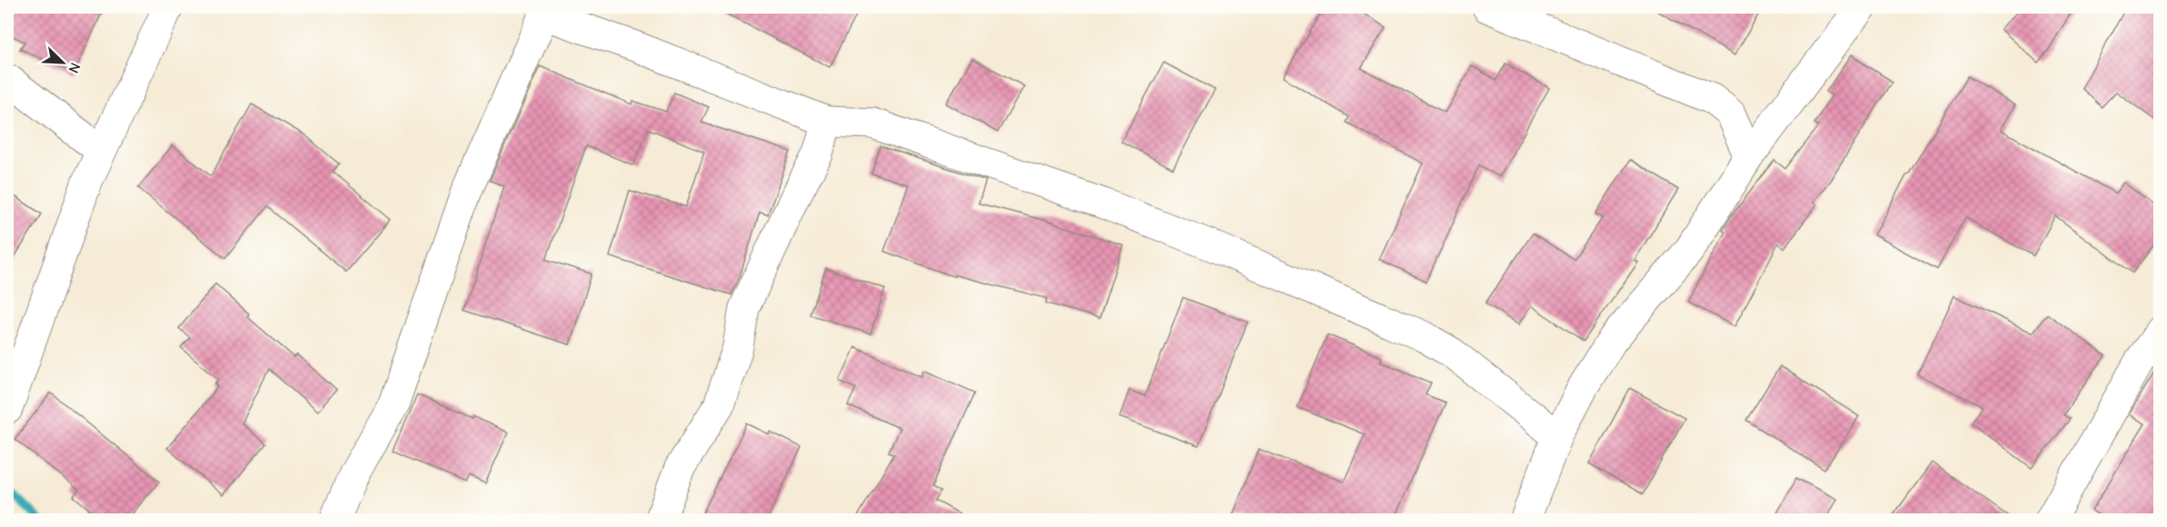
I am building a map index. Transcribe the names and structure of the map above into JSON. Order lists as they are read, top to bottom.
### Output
{
  "north": "bottom right"
}
